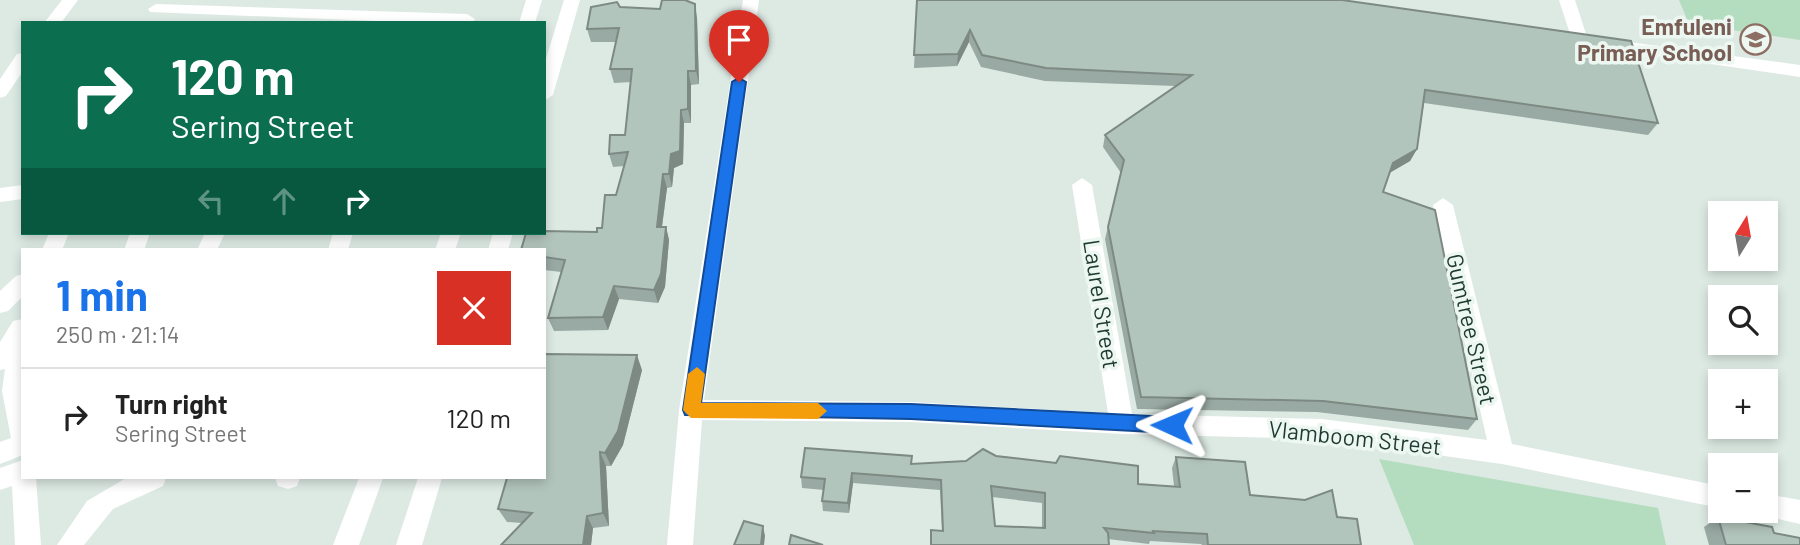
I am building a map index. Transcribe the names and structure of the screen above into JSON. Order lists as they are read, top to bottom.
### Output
{
  "streets": {
    "street": ["Laurel Street", "Gumtree Street", "Vlamboom Street"]
  },
  "crossings": [
    ["Laurel Street", "Vlamboom Street"],
    ["Gumtree Street", "Vlamboom Street"]
  ],
  "places": {
    "school or university": ["Emfuleni Primary School"]
  },
  "north": "top",
  "page": {
    "turn": ["120 m", "Sering Street"],
    "map_buttons": ["+", "−"],
    "heading": ["1 min", "250 m · 21:14"],
    "list": [
      {
        "name": "Turn right",
        "note": "Sering Street",
        "value": "120 m"
      }
    ]
  }
}
